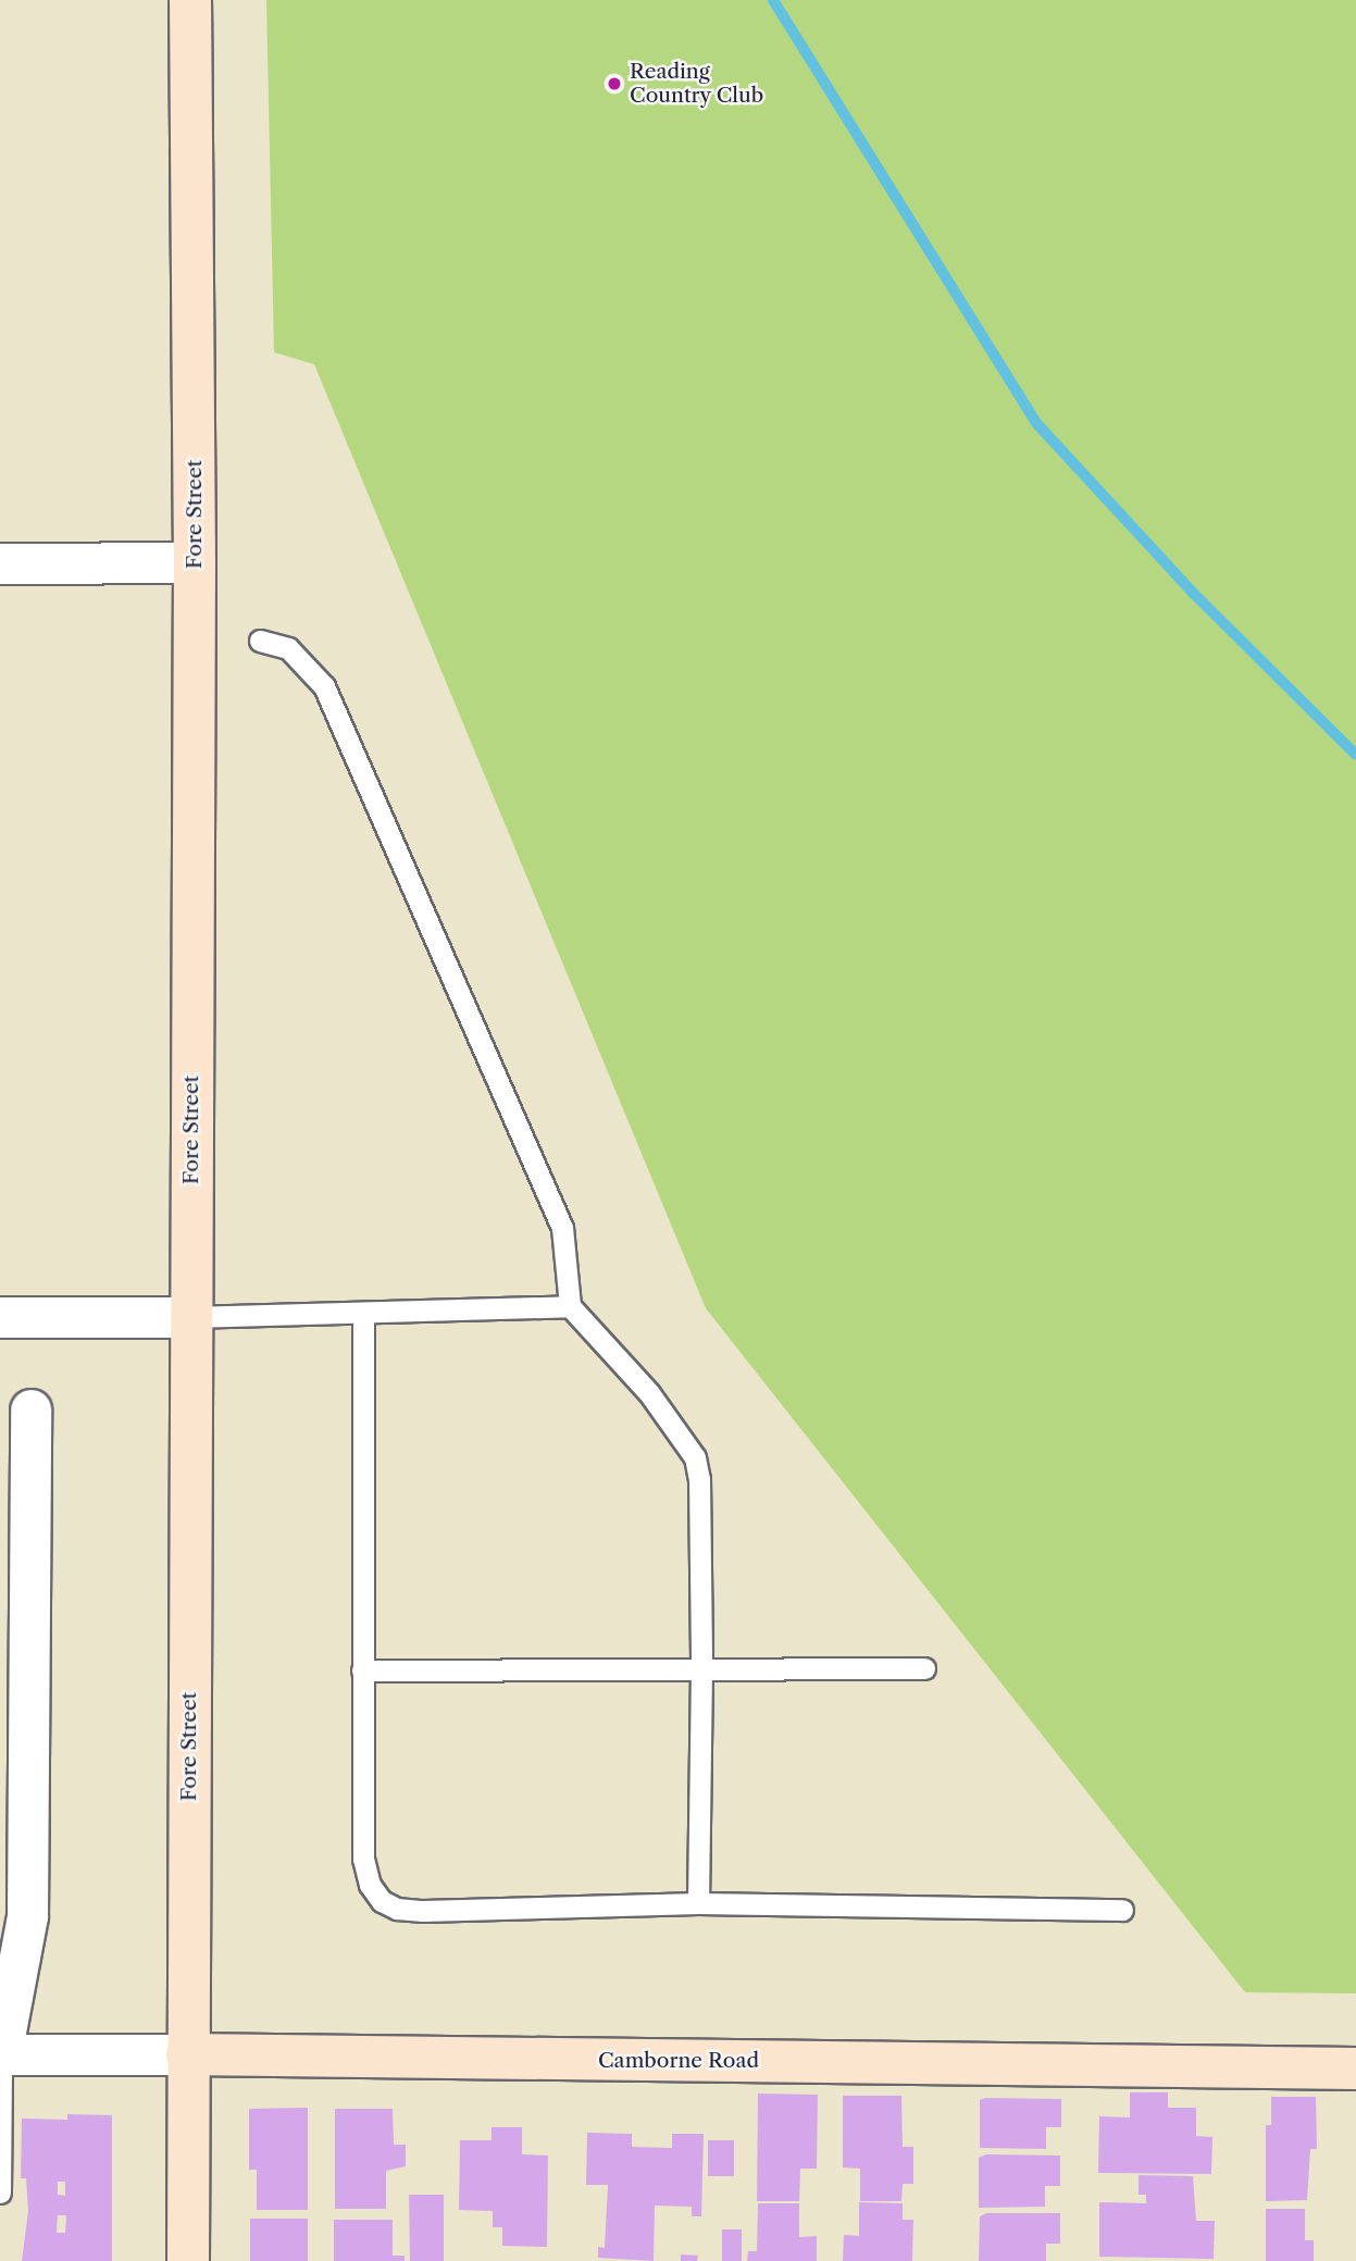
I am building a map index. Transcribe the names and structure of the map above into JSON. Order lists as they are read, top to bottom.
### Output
{
  "streets": {
    "street": ["Fore Street", "Camborne Road"]
  },
  "crossings": [
    ["Fore Street", "Camborne Road"]
  ],
  "places": ["Reading Country Club"]
}
